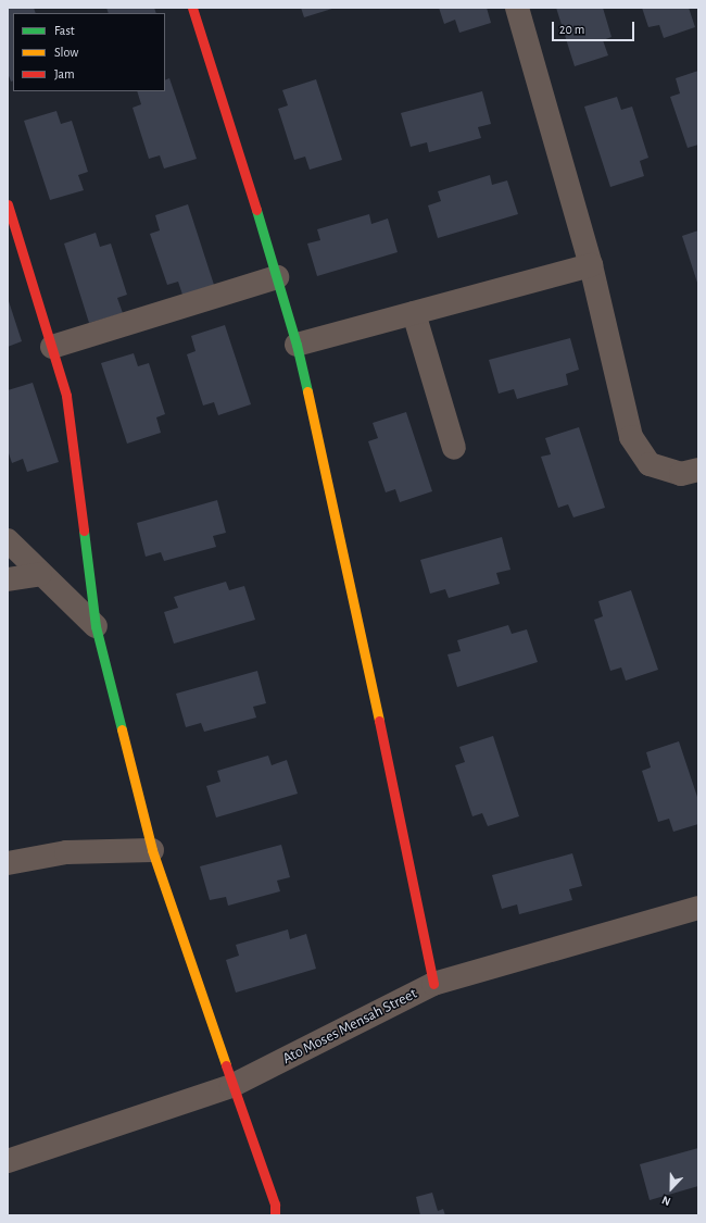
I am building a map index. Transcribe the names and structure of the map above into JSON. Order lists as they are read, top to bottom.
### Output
{
  "streets": {
    "street": ["Ato Moses Mensah Street"]
  },
  "legend": ["Fast", "Slow", "Jam"],
  "scale_bar": "20 m",
  "north": "bottom"
}
